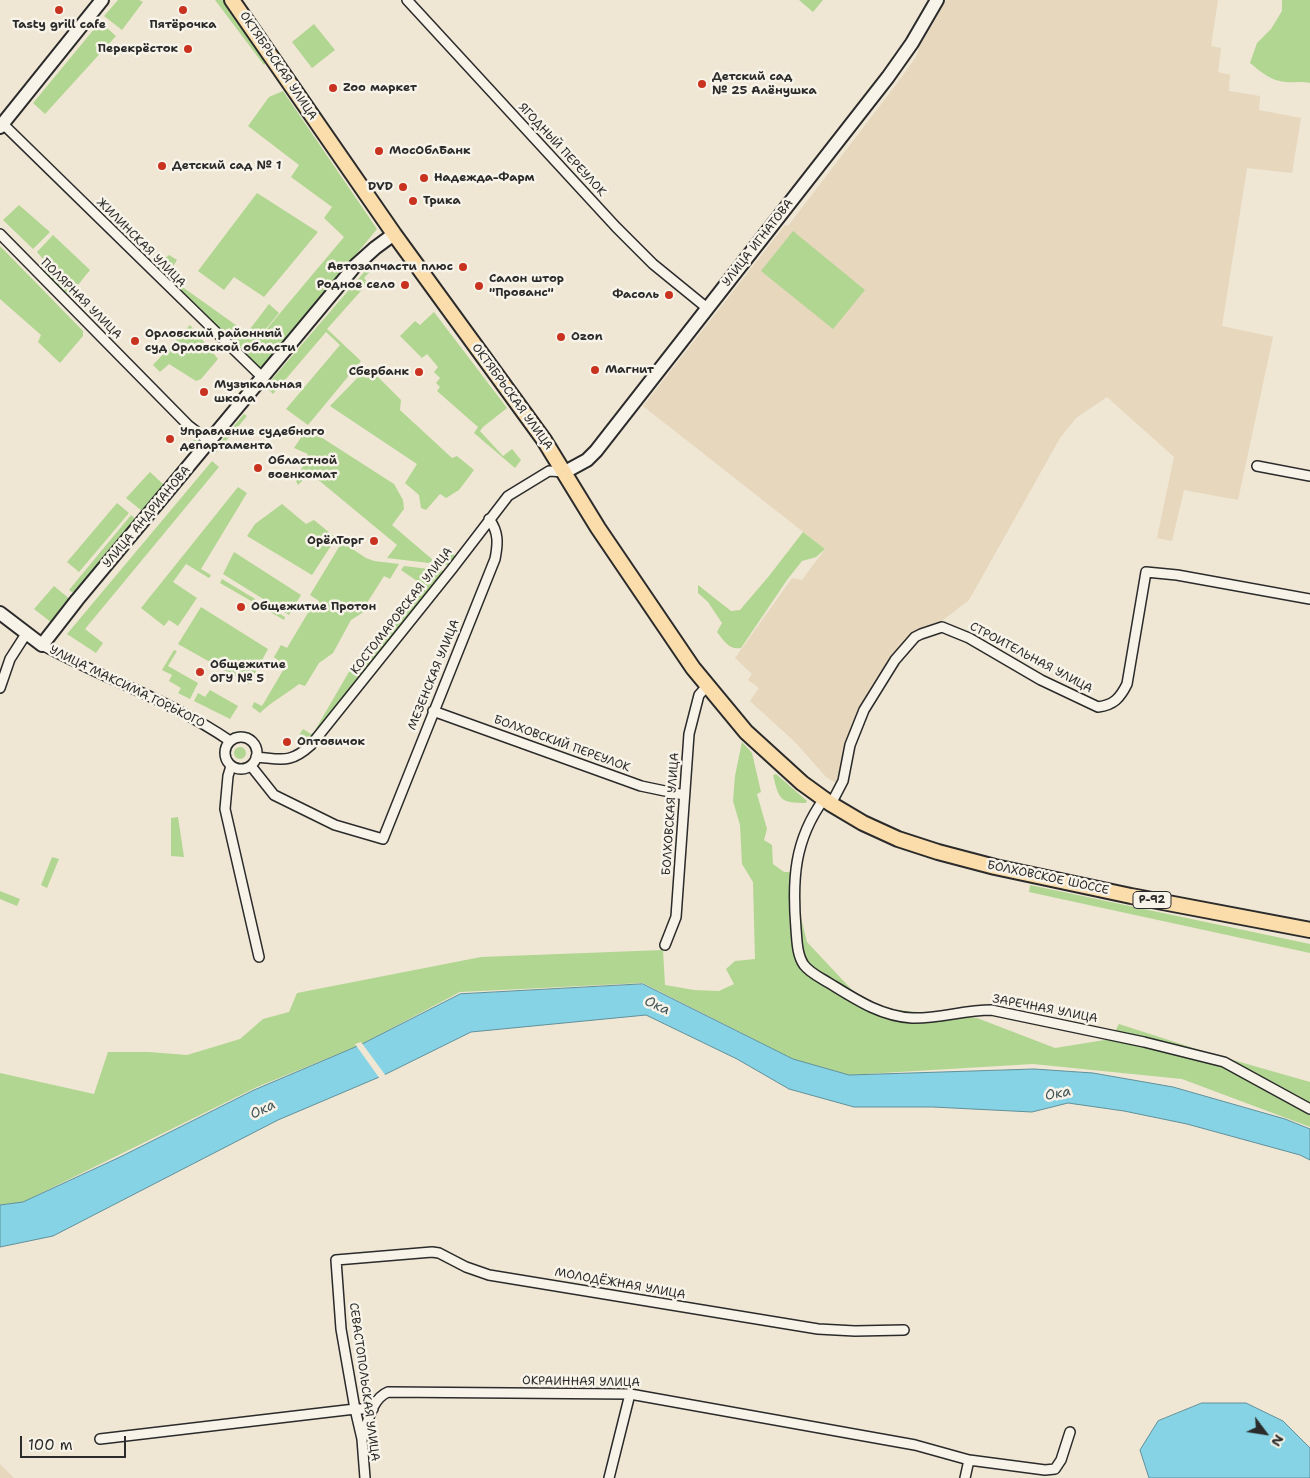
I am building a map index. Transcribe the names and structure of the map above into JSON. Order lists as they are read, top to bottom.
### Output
{
  "streets": {
    "main road": [
      "ОКТЯБРЬСКАЯ УЛИЦА",
      "УЛИЦА ИГНАТОВА",
      "УЛИЦА АНДРИАНОВА",
      "УЛИЦА МАКСИМА ГОРЬКОГО",
      "БОЛХОВСКОЕ ШОССЕ",
      "Р-92"
    ],
    "street": [
      "ЯГОДНЫЙ ПЕРЕУЛОК",
      "ЖИЛИНСКАЯ УЛИЦА",
      "ПОЛЯРНАЯ УЛИЦА",
      "КОСТОМАРОВСКАЯ УЛИЦА",
      "СТРОИТЕЛЬНАЯ УЛИЦА",
      "МЕЗЕНСКАЯ УЛИЦА",
      "БОЛХОВСКИЙ ПЕРЕУЛОК",
      "БОЛХОВСКАЯ УЛИЦА",
      "ЗАРЕЧНАЯ УЛИЦА",
      "МОЛОДЁЖНАЯ УЛИЦА",
      "СЕВАСТОПОЛЬСКАЯ УЛИЦА",
      "ОКРАИННАЯ УЛИЦА"
    ]
  },
  "crossings": [
    ["ОКТЯБРЬСКАЯ УЛИЦА", "УЛИЦА ИГНАТОВА"],
    ["ОКТЯБРЬСКАЯ УЛИЦА", "УЛИЦА АНДРИАНОВА"],
    ["ОКТЯБРЬСКАЯ УЛИЦА", "КОСТОМАРОВСКАЯ УЛИЦА"],
    ["ОКТЯБРЬСКАЯ УЛИЦА", "БОЛХОВСКАЯ УЛИЦА"],
    ["ОКТЯБРЬСКАЯ УЛИЦА", "БОЛХОВСКОЕ ШОССЕ"],
    ["ЯГОДНЫЙ ПЕРЕУЛОК", "УЛИЦА ИГНАТОВА"],
    ["ЖИЛИНСКАЯ УЛИЦА", "УЛИЦА АНДРИАНОВА"],
    ["УЛИЦА ИГНАТОВА", "КОСТОМАРОВСКАЯ УЛИЦА"],
    ["ПОЛЯРНАЯ УЛИЦА", "УЛИЦА АНДРИАНОВА"],
    ["УЛИЦА АНДРИАНОВА", "УЛИЦА МАКСИМА ГОРЬКОГО"],
    ["КОСТОМАРОВСКАЯ УЛИЦА", "МЕЗЕНСКАЯ УЛИЦА"],
    ["КОСТОМАРОВСКАЯ УЛИЦА", "УЛИЦА МАКСИМА ГОРЬКОГО"],
    ["СТРОИТЕЛЬНАЯ УЛИЦА", "БОЛХОВСКОЕ ШОССЕ"],
    ["СТРОИТЕЛЬНАЯ УЛИЦА", "ЗАРЕЧНАЯ УЛИЦА"],
    ["МЕЗЕНСКАЯ УЛИЦА", "УЛИЦА МАКСИМА ГОРЬКОГО"],
    ["МЕЗЕНСКАЯ УЛИЦА", "БОЛХОВСКИЙ ПЕРЕУЛОК"],
    ["БОЛХОВСКИЙ ПЕРЕУЛОК", "БОЛХОВСКАЯ УЛИЦА"],
    ["БОЛХОВСКОЕ ШОССЕ", "ЗАРЕЧНАЯ УЛИЦА"],
    ["МОЛОДЁЖНАЯ УЛИЦА", "СЕВАСТОПОЛЬСКАЯ УЛИЦА"]
  ],
  "water": ["Ока"],
  "places": [
    "Tasty grill cafe",
    "Пятёрочка",
    "Перекрёсток",
    "Детский сад № 25 Алёнушка",
    "Zoo маркет",
    "МосОблБанк",
    "Детский сад № 1",
    "Надежда-Фарм",
    "DVD",
    "Трика",
    "Автозапчасти плюс",
    "Родное село",
    "Салон штор \"Прованс\"",
    "Фасоль",
    "Ozon",
    "Орловский районный суд Орловской области",
    "Магнит",
    "Сбербанк",
    "Музыкальная школа",
    "Управление судебного департамента",
    "Областной военкомат",
    "ОрёлТорг",
    "Общежитие Протон",
    "Общежитие ОГУ № 5",
    "Оптовичок"
  ],
  "scale_bar": "100 m",
  "north": "bottom right"
}
